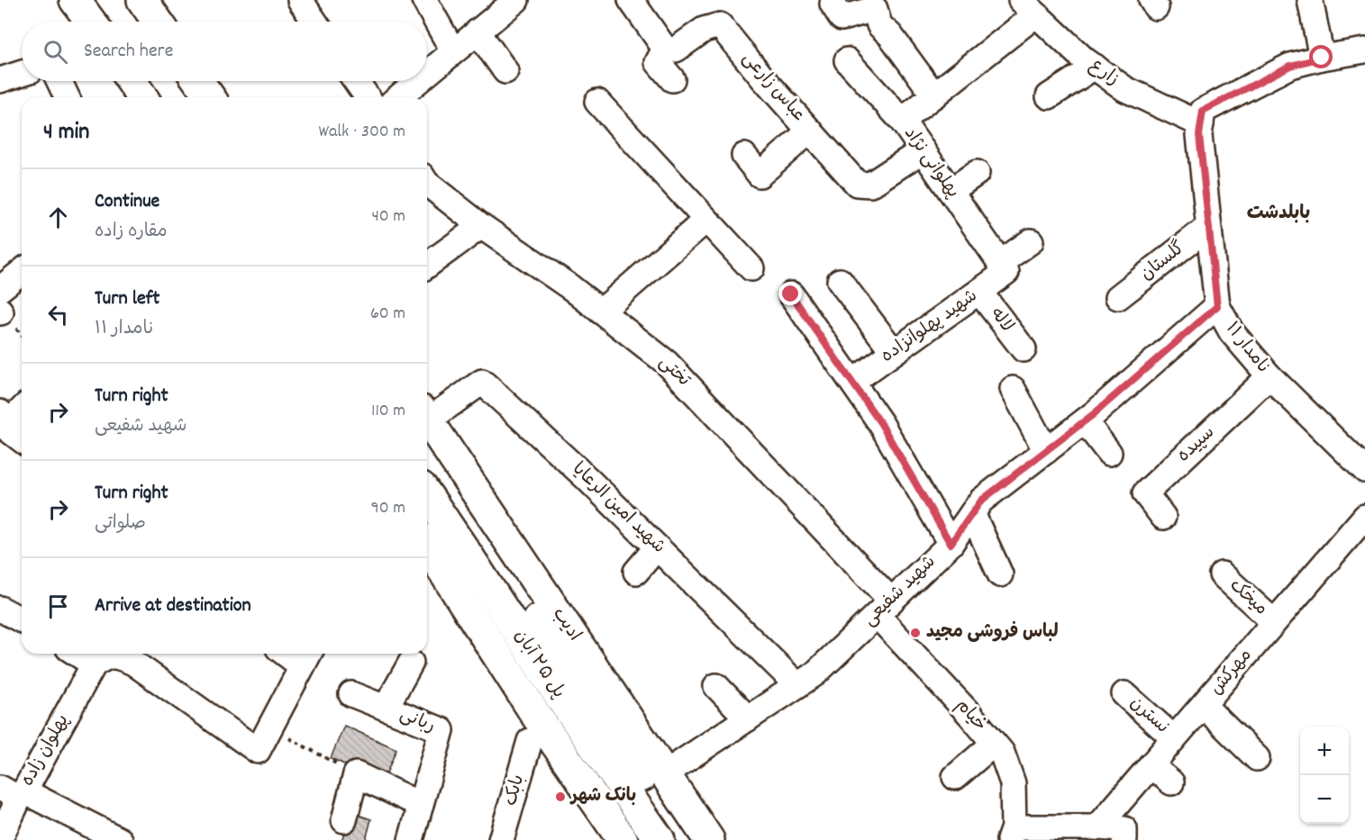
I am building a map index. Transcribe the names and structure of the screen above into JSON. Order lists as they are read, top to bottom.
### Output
{
  "streets": {
    "main road": ["ادیب", "پل ۲۵ آبان"],
    "street": [
      "زارع",
      "عباس زارعی",
      "پهلوانی نژاد",
      "گلستان",
      "لاله",
      "شهید پهلوانزاده",
      "۱۱ نامدار",
      "تختی",
      "سپیده",
      "شهید امین الرعایا",
      "شهید شفیعی",
      "میخک",
      "مهرکش",
      "خیام",
      "نسترن",
      "ربانی",
      "پهلوان زاده",
      "بابک"
    ]
  },
  "crossings": [
    ["زارع", "۱۱ نامدار"],
    ["عباس زارعی", "پهلوانی نژاد"],
    ["پهلوانی نژاد", "شهید پهلوانزاده"],
    ["گلستان", "۱۱ نامدار"],
    ["لاله", "شهید پهلوانزاده"],
    ["۱۱ نامدار", "سپیده"],
    ["۱۱ نامدار", "شهید شفیعی"],
    ["تختی", "شهید شفیعی"],
    ["تختی", "خیام"],
    ["شهید امین الرعایا", "شهید شفیعی"],
    ["شهید شفیعی", "ادیب"],
    ["شهید شفیعی", "خیام"],
    ["میخک", "مهرکش"],
    ["مهرکش", "نسترن"]
  ],
  "districts": ["بابلدشت"],
  "places": ["لباس فروشی مجید", "بانک شهر"],
  "page": {
    "search": "Search here",
    "heading": ["4 min", "Walk · 300 m"],
    "list": [
      ["Continue", "مقاره زاده", "40 m"],
      ["Turn left", "۱۱ نامدار", "60 m"],
      ["Turn right", "شهید شفیعی", "110 m"],
      ["Turn right", "صلواتی", "90 m"],
      "Arrive at destination"
    ],
    "map_buttons": ["+", "−"]
  }
}
